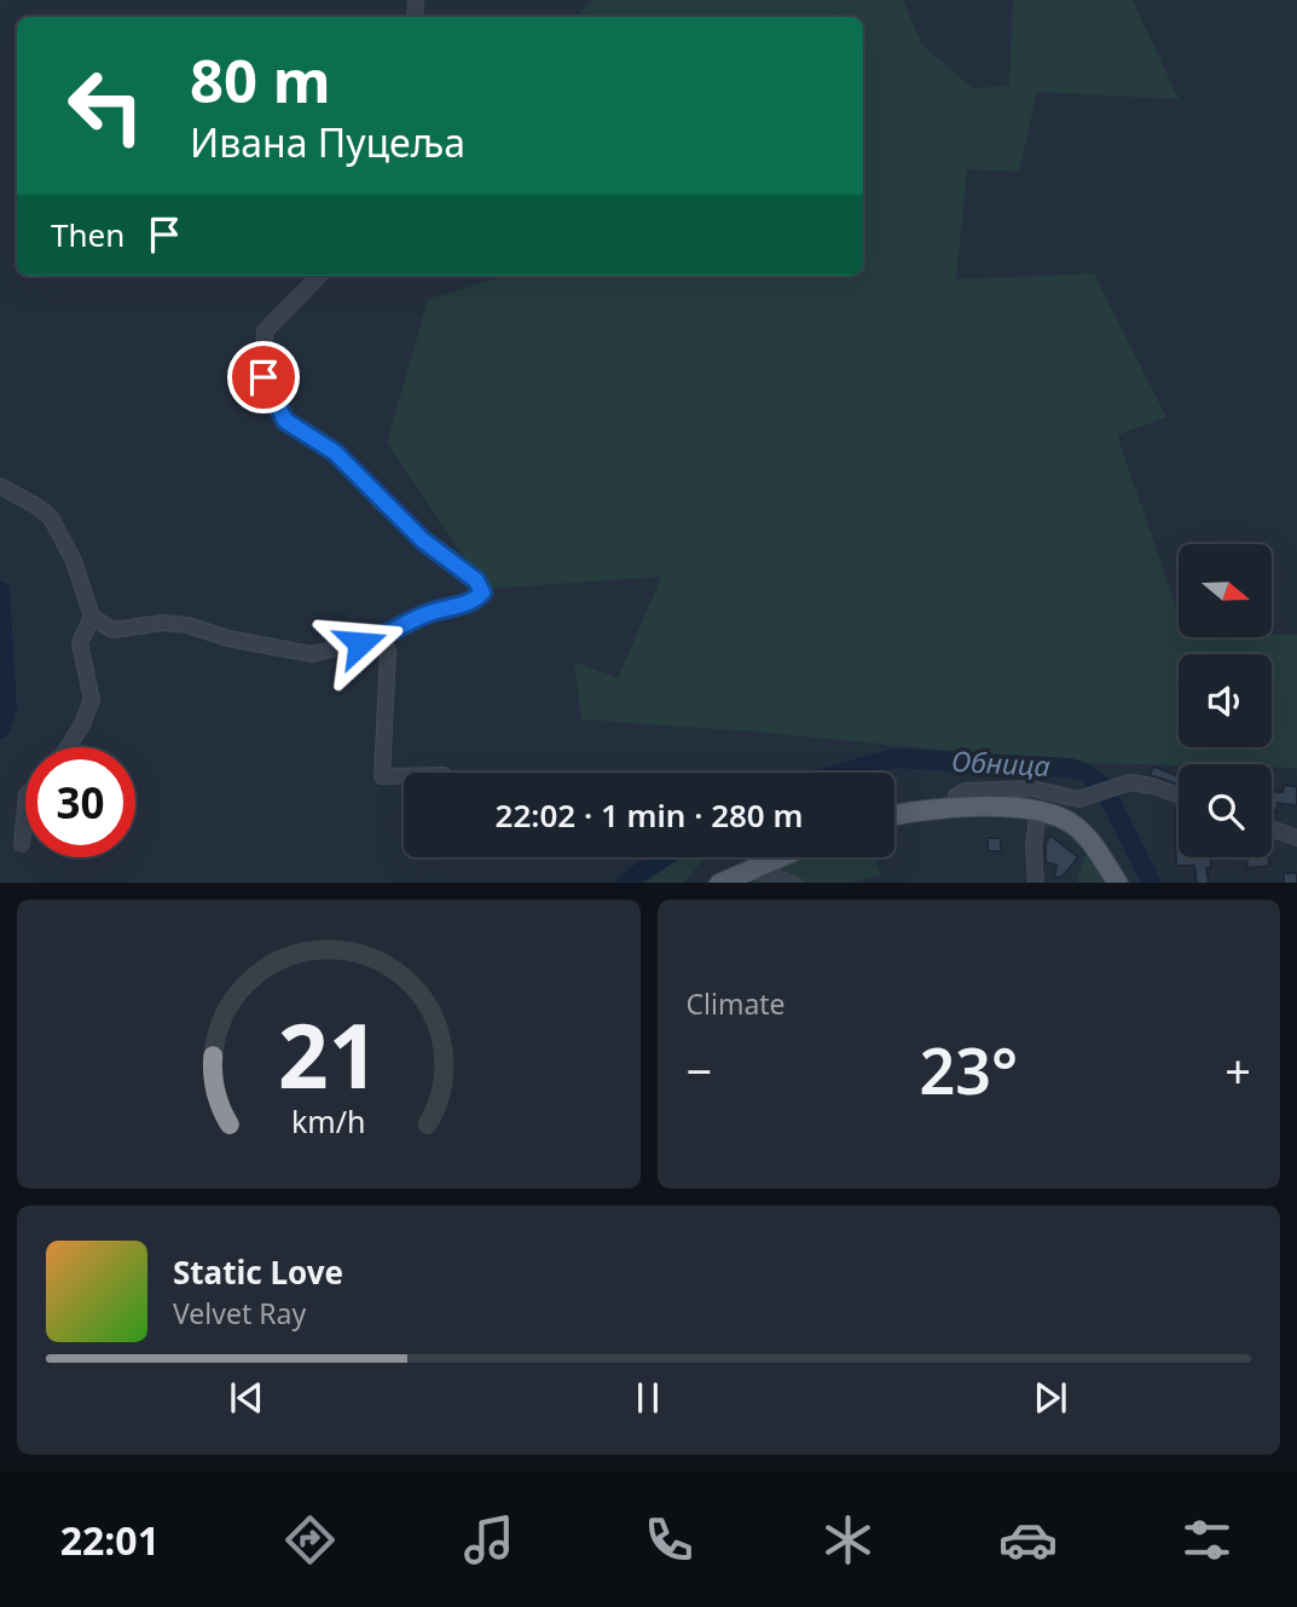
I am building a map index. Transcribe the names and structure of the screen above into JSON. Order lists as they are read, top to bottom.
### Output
{
  "water": ["Обница"],
  "north": "right",
  "page": {
    "turn": ["80 m", "Ивана Пуцеља"],
    "then": "Then",
    "limit": "30",
    "trip": "22:02 · 1 min · 280 m",
    "tile": "Climate",
    "heat": ["−", "23°", "+"],
    "song": ["Static Love", "Velvet Ray"],
    "tabs": "22:01",
    "gauge": ["21", "km/h"]
  }
}
